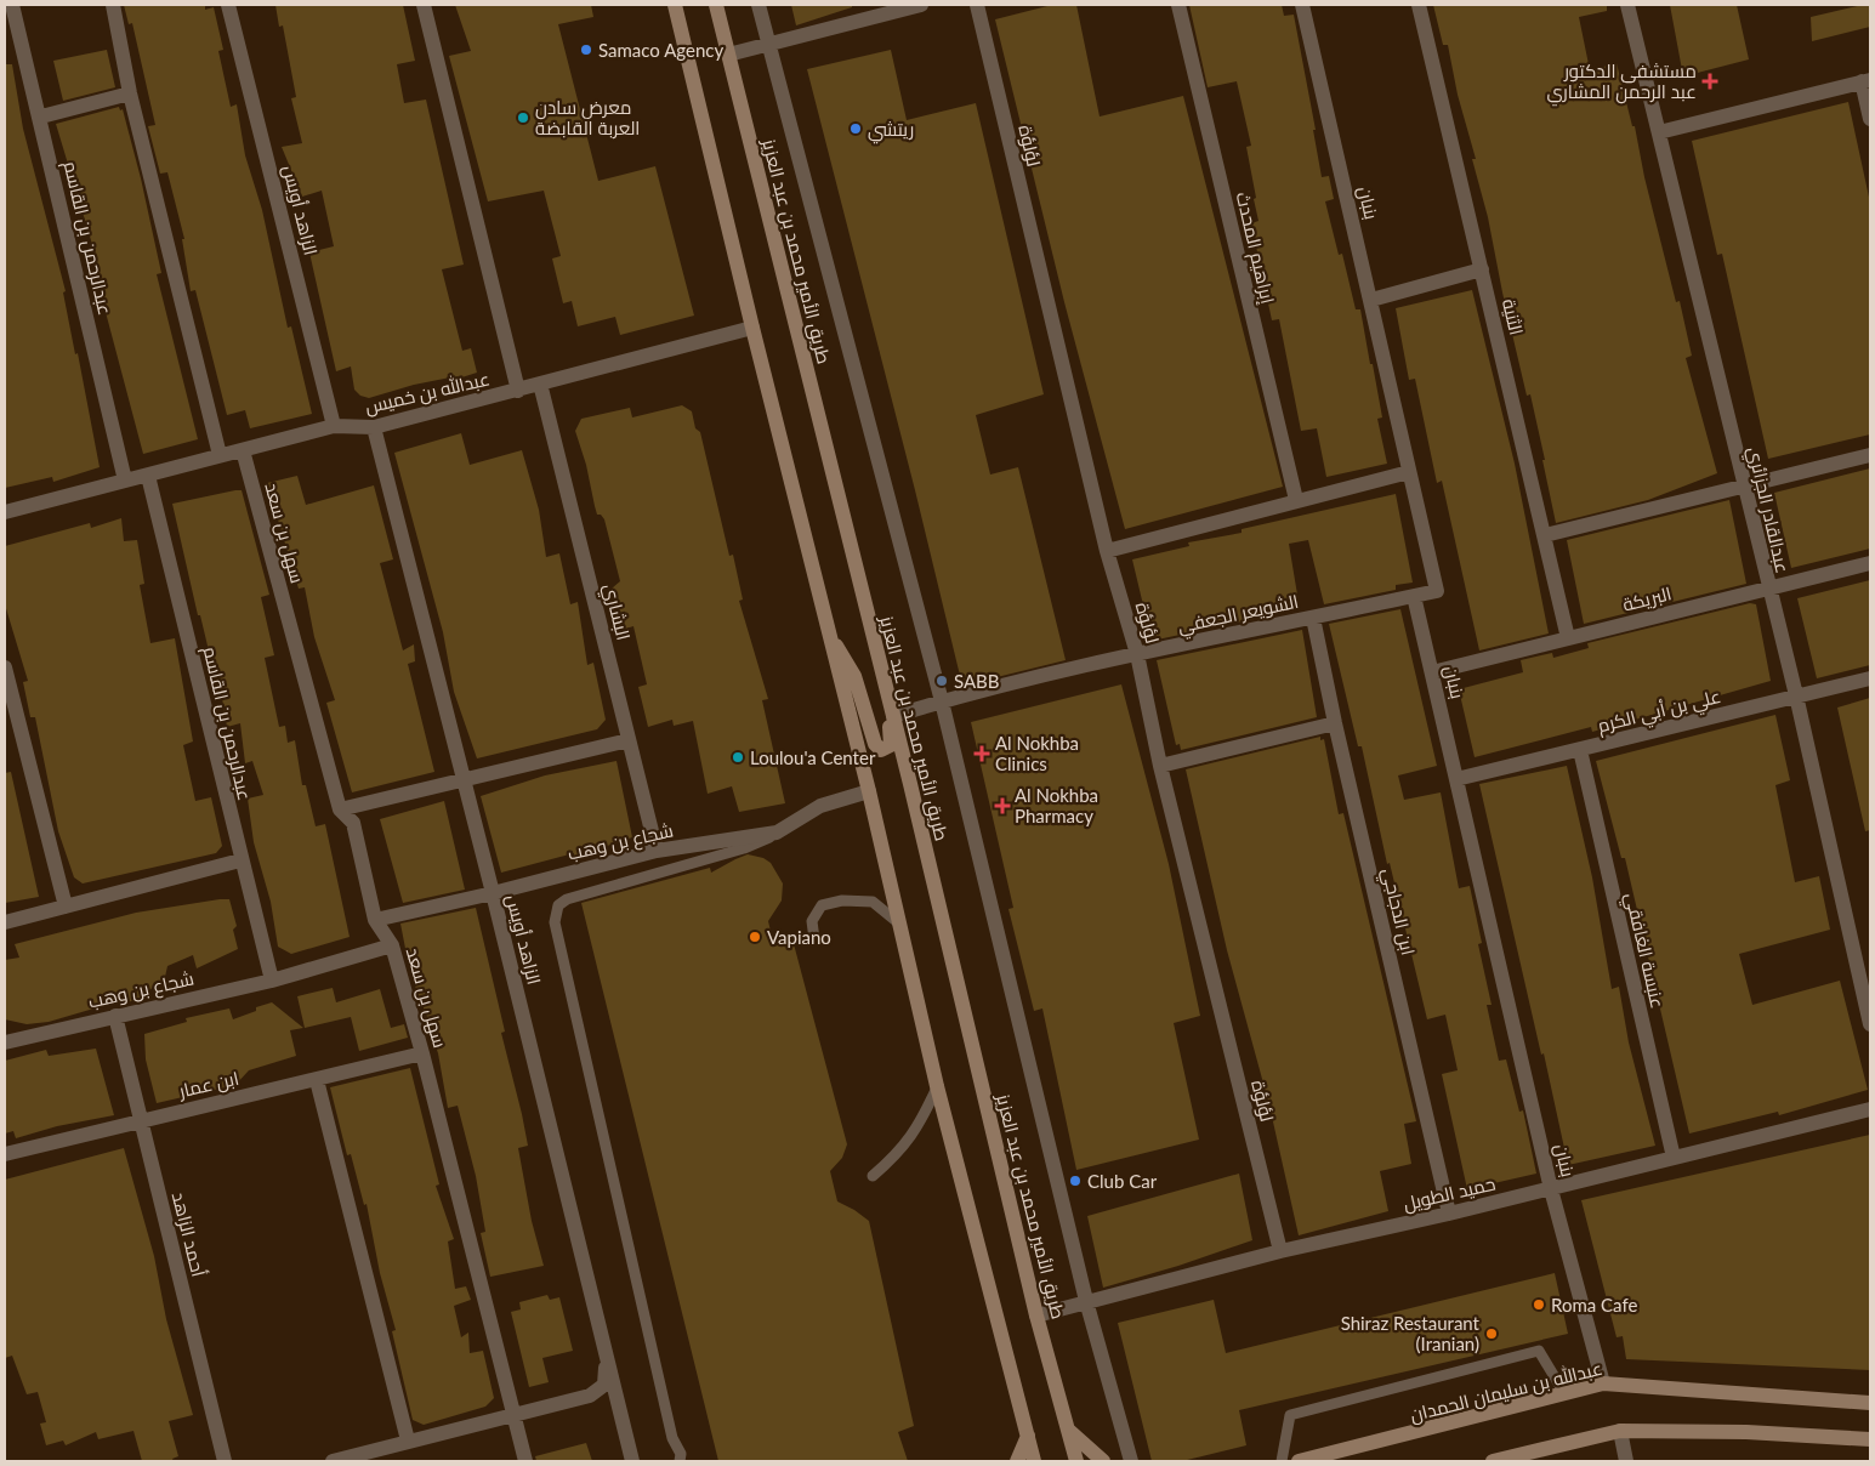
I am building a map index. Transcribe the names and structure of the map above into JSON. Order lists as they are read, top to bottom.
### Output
{
  "streets": {
    "main road": ["طريق الأمير محمد بن عبد العزيز", "عبدالله بن سليمان الحمدان"],
    "street": [
      "لؤلؤة",
      "بنبان",
      "الزاهد أويس",
      "عبدالرحمن بن القاسم",
      "إبراهيم المحدث",
      "الثنية",
      "عبدالله بن خميس",
      "عبدالقادر الجزائري",
      "سهل بن سعد",
      "البريكة",
      "البشاري",
      "الشويعر الجعفي",
      "علي بن أبي الكرم",
      "شجاع بن وهب",
      "ابن الدجاجي",
      "عنبسة الغافقي",
      "ابن عمار",
      "حميد الطويل",
      "أحمد الزاهد"
    ]
  },
  "crossings": [
    ["لؤلؤة", "الشويعر الجعفي"],
    ["لؤلؤة", "حميد الطويل"],
    ["بنبان", "البريكة"],
    ["بنبان", "الشويعر الجعفي"],
    ["بنبان", "علي بن أبي الكرم"],
    ["بنبان", "حميد الطويل"],
    ["بنبان", "عبدالله بن سليمان الحمدان"],
    ["الزاهد أويس", "عبدالله بن خميس"],
    ["الزاهد أويس", "شجاع بن وهب"],
    ["عبدالرحمن بن القاسم", "عبدالله بن خميس"],
    ["عبدالرحمن بن القاسم", "شجاع بن وهب"],
    ["طريق الأمير محمد بن عبد العزيز", "الشويعر الجعفي"],
    ["طريق الأمير محمد بن عبد العزيز", "حميد الطويل"],
    ["الثنية", "البريكة"],
    ["عبدالله بن خميس", "سهل بن سعد"],
    ["عبدالله بن خميس", "البشاري"],
    ["عبدالقادر الجزائري", "البريكة"],
    ["عبدالقادر الجزائري", "علي بن أبي الكرم"],
    ["سهل بن سعد", "شجاع بن وهب"],
    ["سهل بن سعد", "ابن عمار"],
    ["البشاري", "شجاع بن وهب"],
    ["الشويعر الجعفي", "ابن الدجاجي"],
    ["علي بن أبي الكرم", "عنبسة الغافقي"],
    ["شجاع بن وهب", "أحمد الزاهد"],
    ["ابن الدجاجي", "حميد الطويل"],
    ["عنبسة الغافقي", "حميد الطويل"],
    ["ابن عمار", "أحمد الزاهد"]
  ],
  "places": {
    "other": [
      "Samaco Agency",
      "معرض سادن العربة القابضة",
      "ريتشي",
      "SABB",
      "Loulou'a Center",
      "Vapiano",
      "Club Car",
      "Roma Cafe",
      "Shiraz Restaurant (Iranian)"
    ],
    "health": ["مستشفى الدكتور عبد الرحمن المشاري", "Al Nokhba Clinics", "Al Nokhba Pharmacy"]
  }
}
